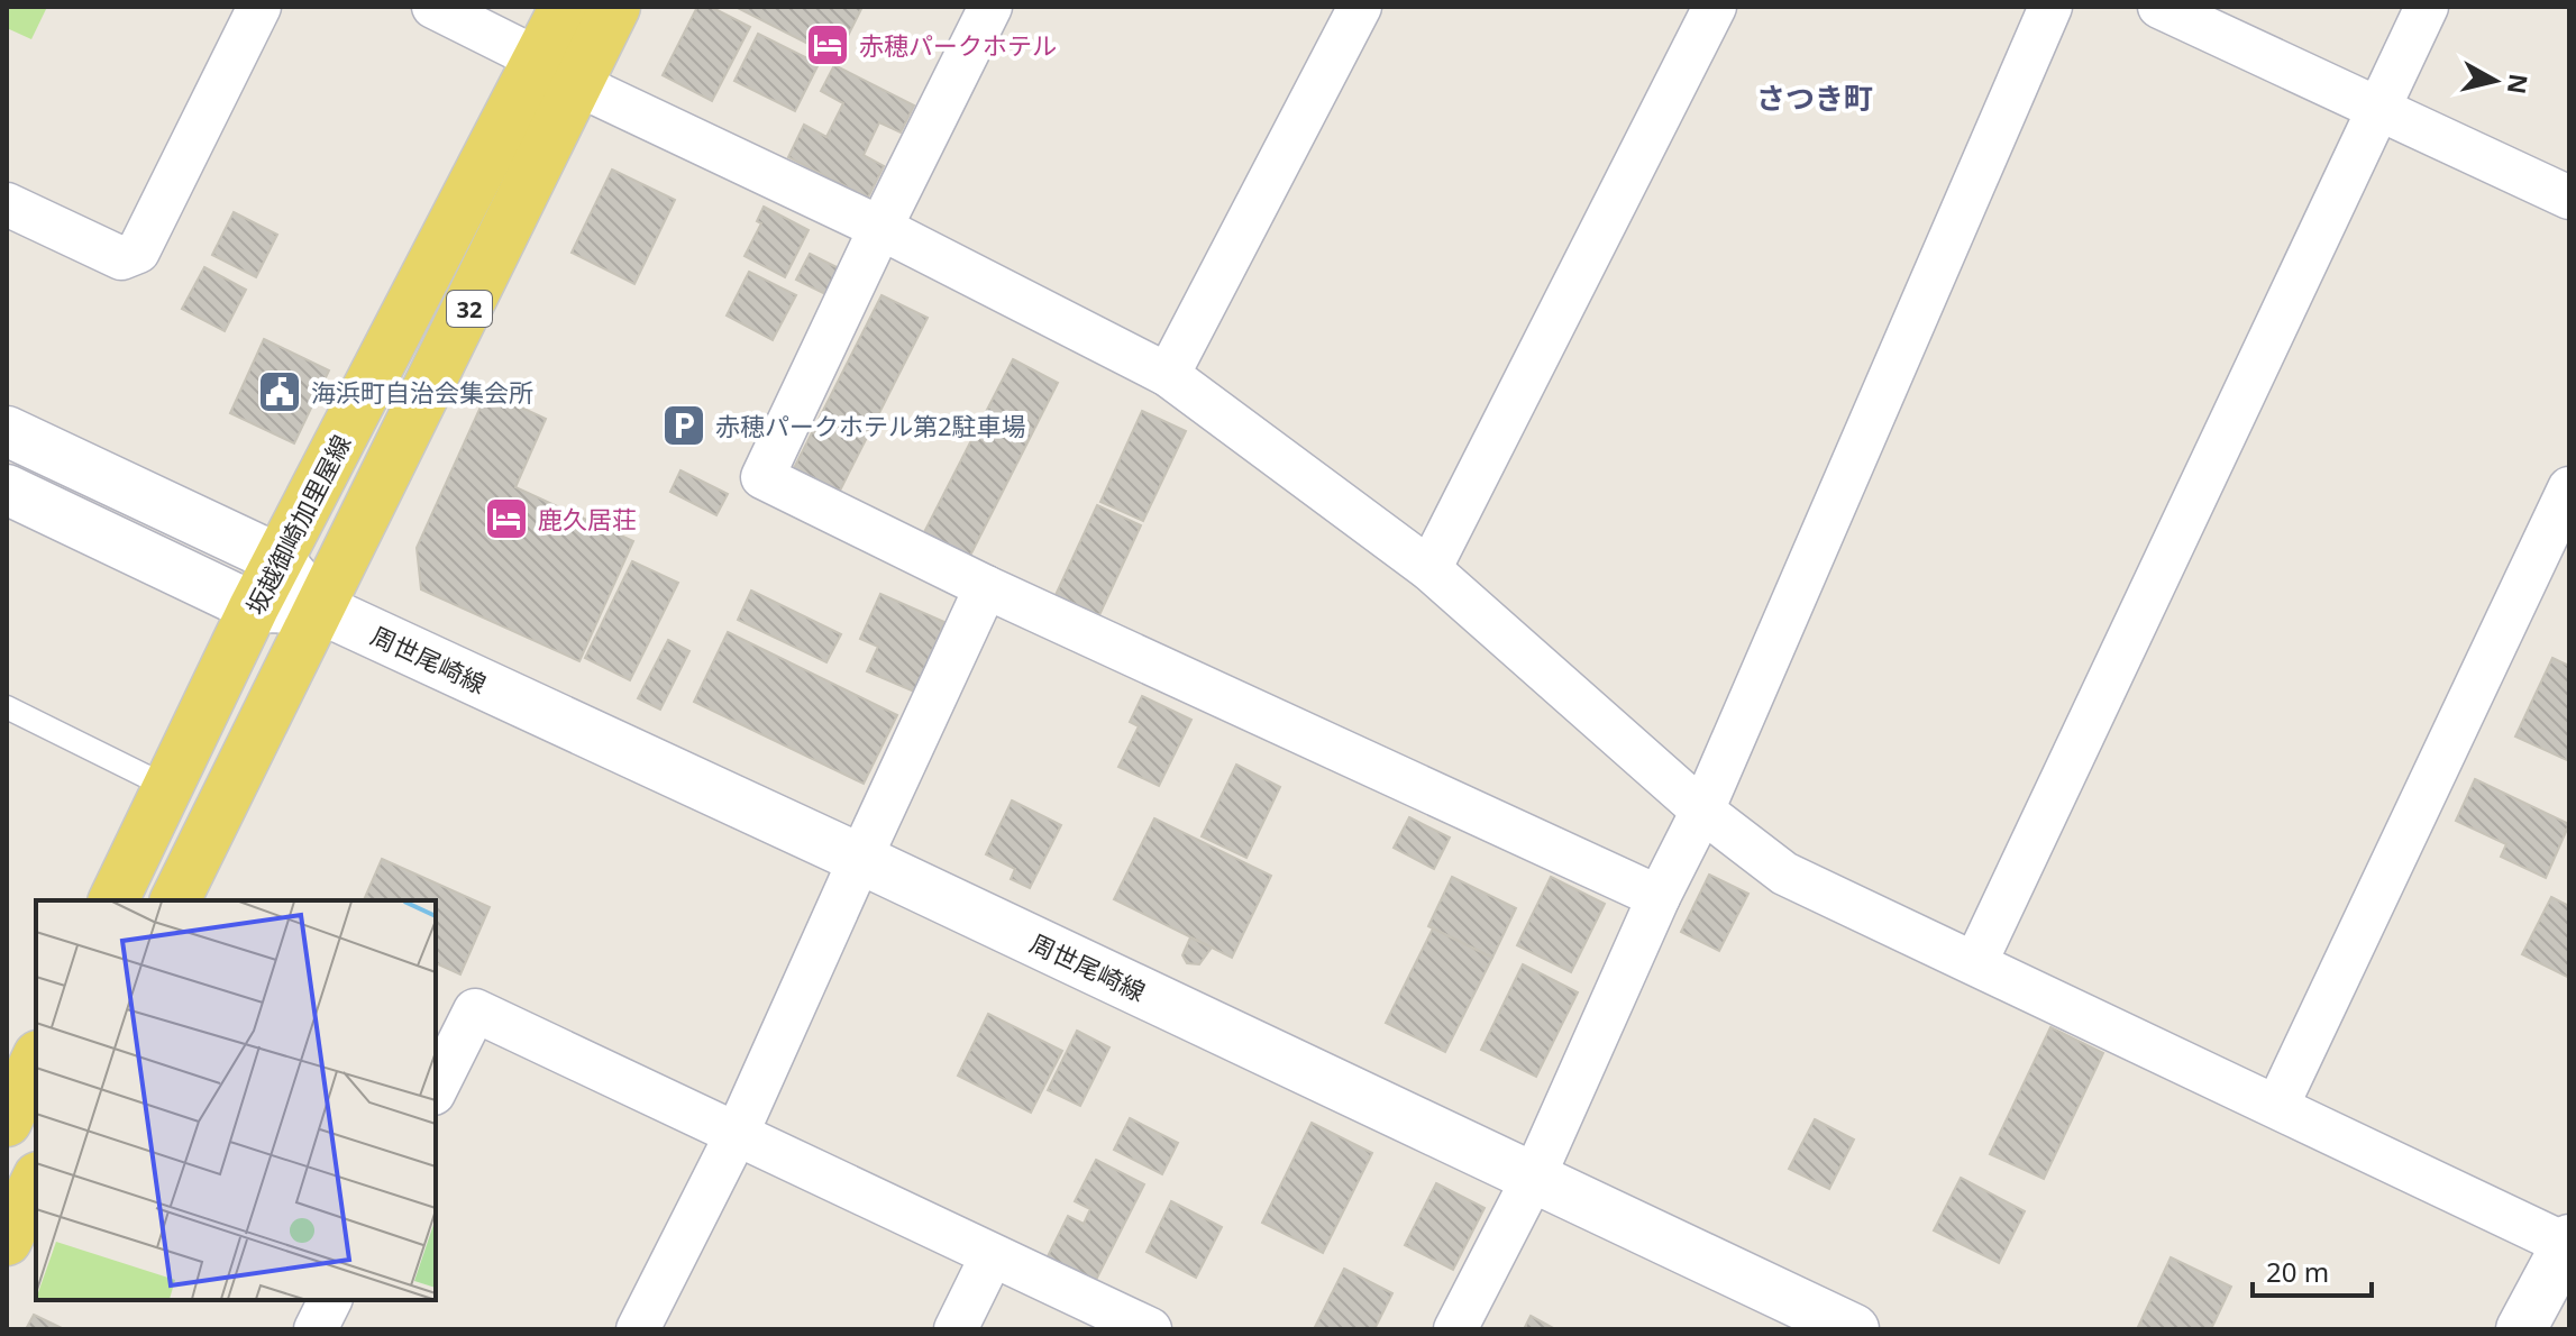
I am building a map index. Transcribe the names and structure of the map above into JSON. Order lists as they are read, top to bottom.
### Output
{
  "streets": {
    "main road": ["32", "坂越御崎加里屋線", "周世尾崎線"]
  },
  "crossings": [
    ["坂越御崎加里屋線", "周世尾崎線"]
  ],
  "districts": ["さつき町"],
  "places": {
    "hotel": ["赤穂パークホテル", "鹿久居荘"],
    "public building": ["海浜町自治会集会所"],
    "parking": ["赤穂パークホテル第2駐車場"]
  },
  "scale_bar": "20 m",
  "north": "right"
}
